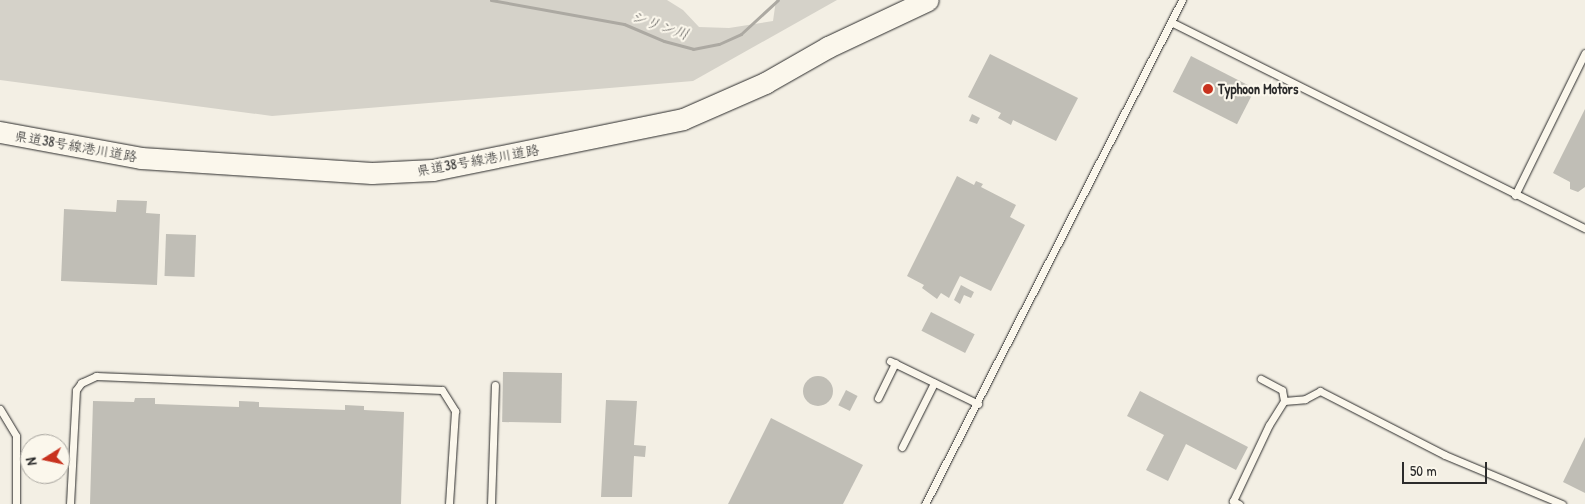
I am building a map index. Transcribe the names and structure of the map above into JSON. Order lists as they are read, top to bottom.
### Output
{
  "streets": {
    "main road": ["県道38号線港川道路"]
  },
  "water": ["シリン川"],
  "places": ["Typhoon Motors"],
  "scale_bar": "50 m",
  "north": "left"
}
